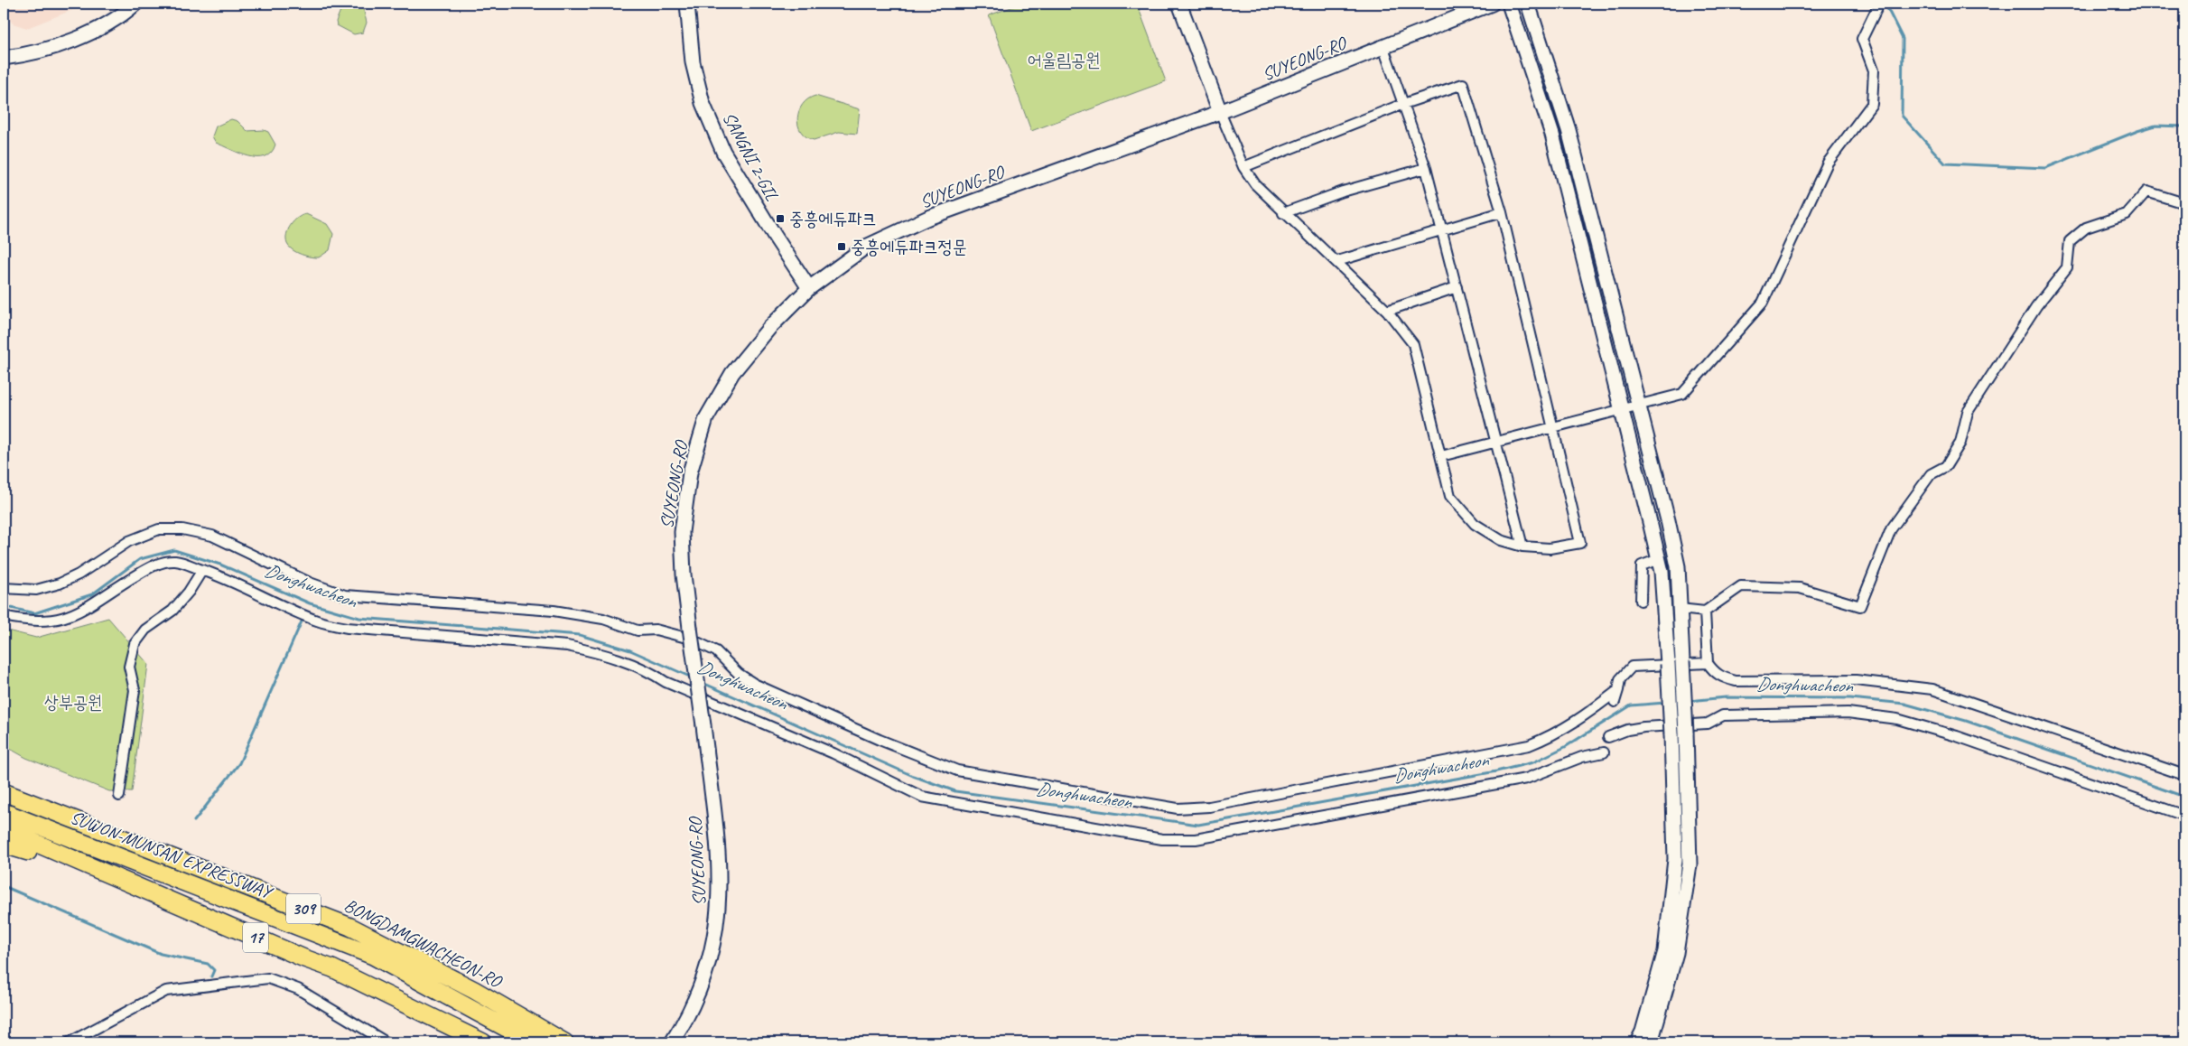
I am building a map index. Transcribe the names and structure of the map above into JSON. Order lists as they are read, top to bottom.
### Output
{
  "streets": {
    "highway": [
      "SUWON-MUNSAN EXPRESSWAY",
      "309",
      "17",
      "BONGDAMGWACHEON-RO"
    ],
    "main road": ["SUYEONG-RO", "SANGNI 2-GIL"]
  },
  "crossings": [
    ["SUYEONG-RO", "SANGNI 2-GIL"]
  ],
  "water": ["Donghwacheon"],
  "parks": ["어울림공원", "상부공원"],
  "places": {
    "transit": ["중흥에듀파크", "중흥에듀파크정문"]
  }
}
